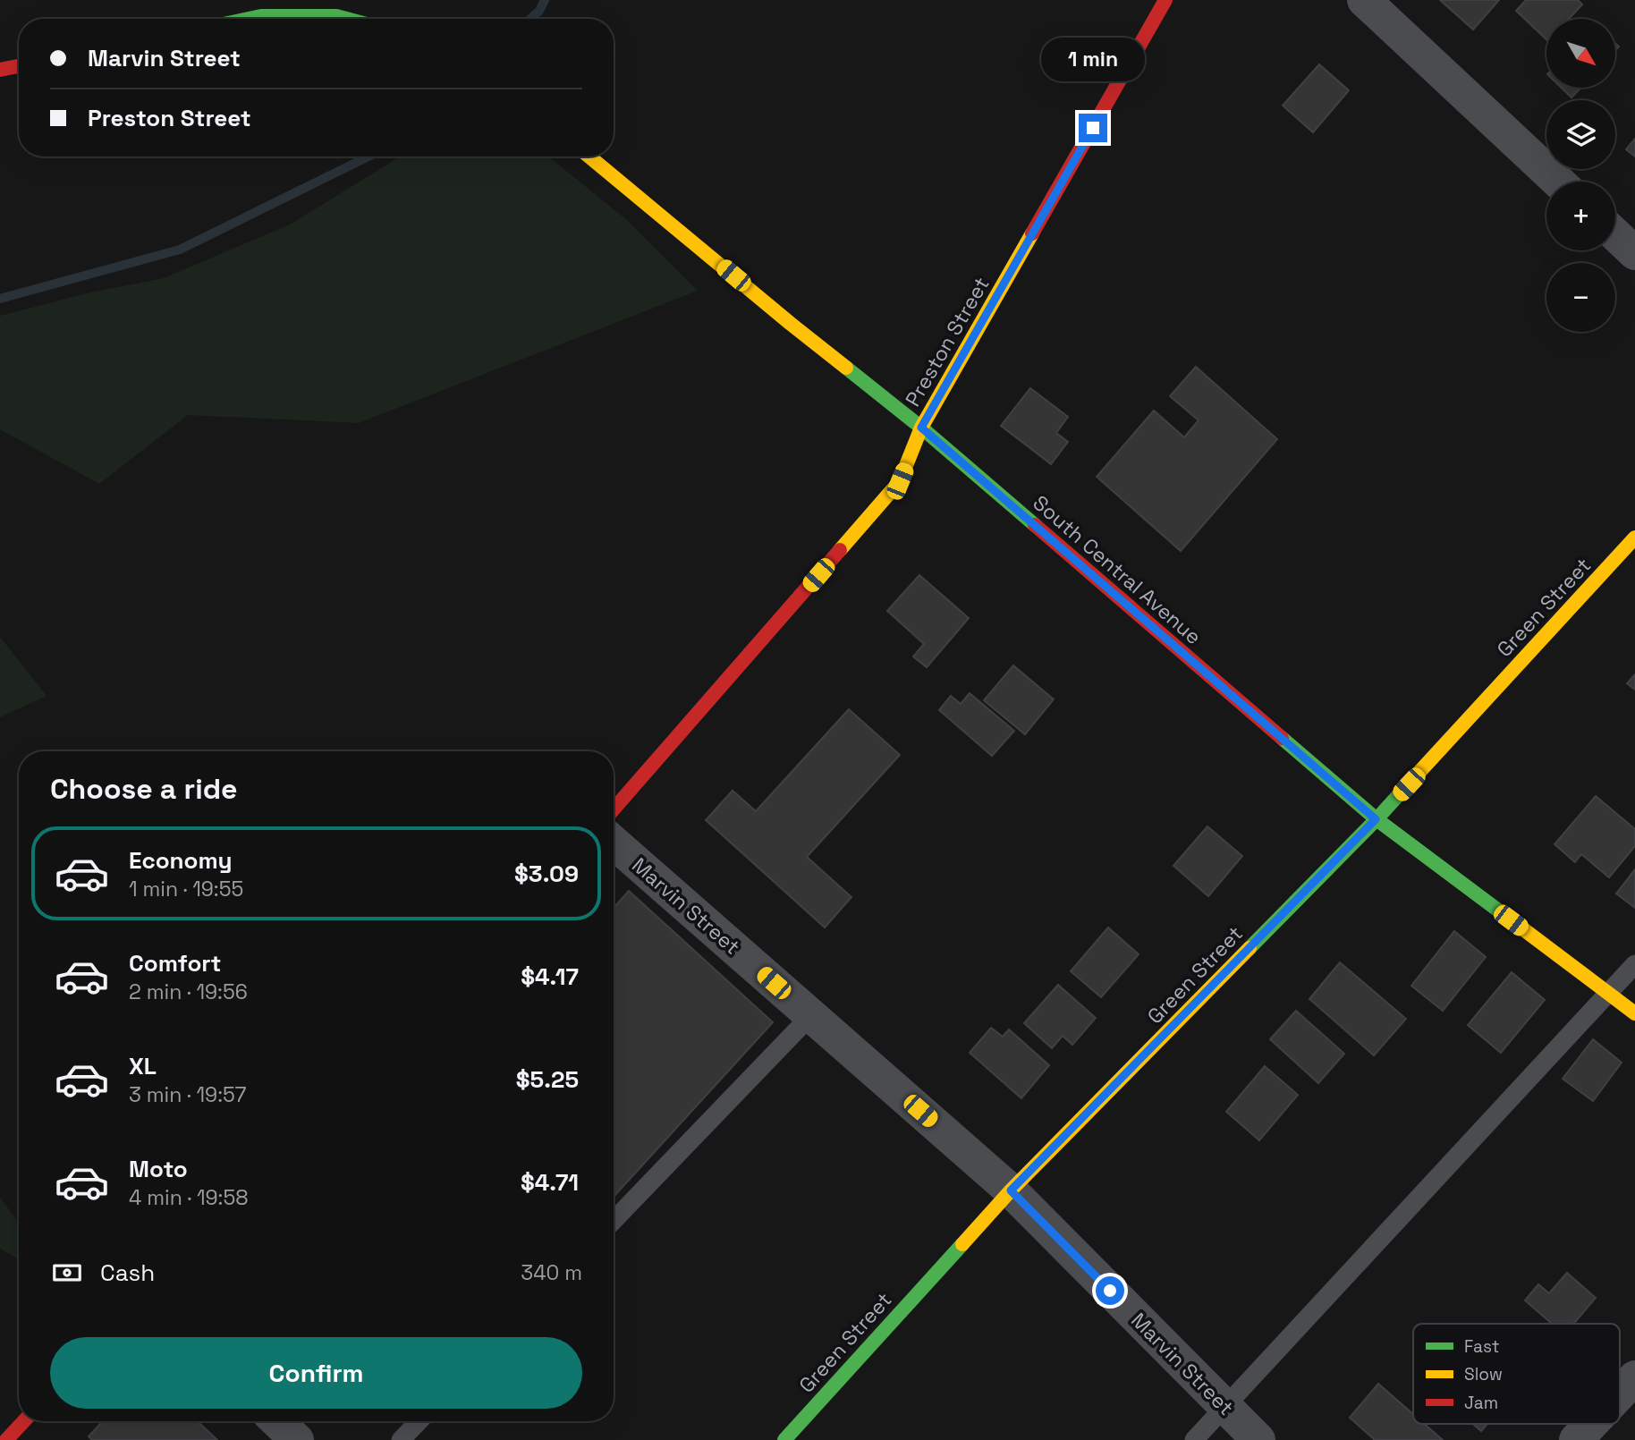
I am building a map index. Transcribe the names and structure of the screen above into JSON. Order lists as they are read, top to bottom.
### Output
{
  "streets": {
    "street": [
      "Preston Street",
      "South Central Avenue",
      "Green Street",
      "Marvin Street"
    ]
  },
  "crossings": [
    ["Preston Street", "South Central Avenue"],
    ["South Central Avenue", "Green Street"],
    ["Green Street", "Marvin Street"]
  ],
  "legend": ["Fast", "Slow", "Jam"],
  "north": "bottom right",
  "page": {
    "map_buttons": ["+", "−"],
    "banner": ["Marvin Street", "Preston Street"],
    "bubble": "1 min",
    "heading": "Choose a ride",
    "list": [
      {
        "name": "Economy",
        "note": "1 min · 19:55",
        "value": "$3.09"
      },
      {
        "name": "Comfort",
        "note": "2 min · 19:56",
        "value": "$4.17"
      },
      {
        "name": "XL",
        "note": "3 min · 19:57",
        "value": "$5.25"
      },
      {
        "name": "Moto",
        "note": "4 min · 19:58",
        "value": "$4.71"
      }
    ],
    "pay": ["Cash", "340 m"],
    "buttons": "Confirm"
  }
}
